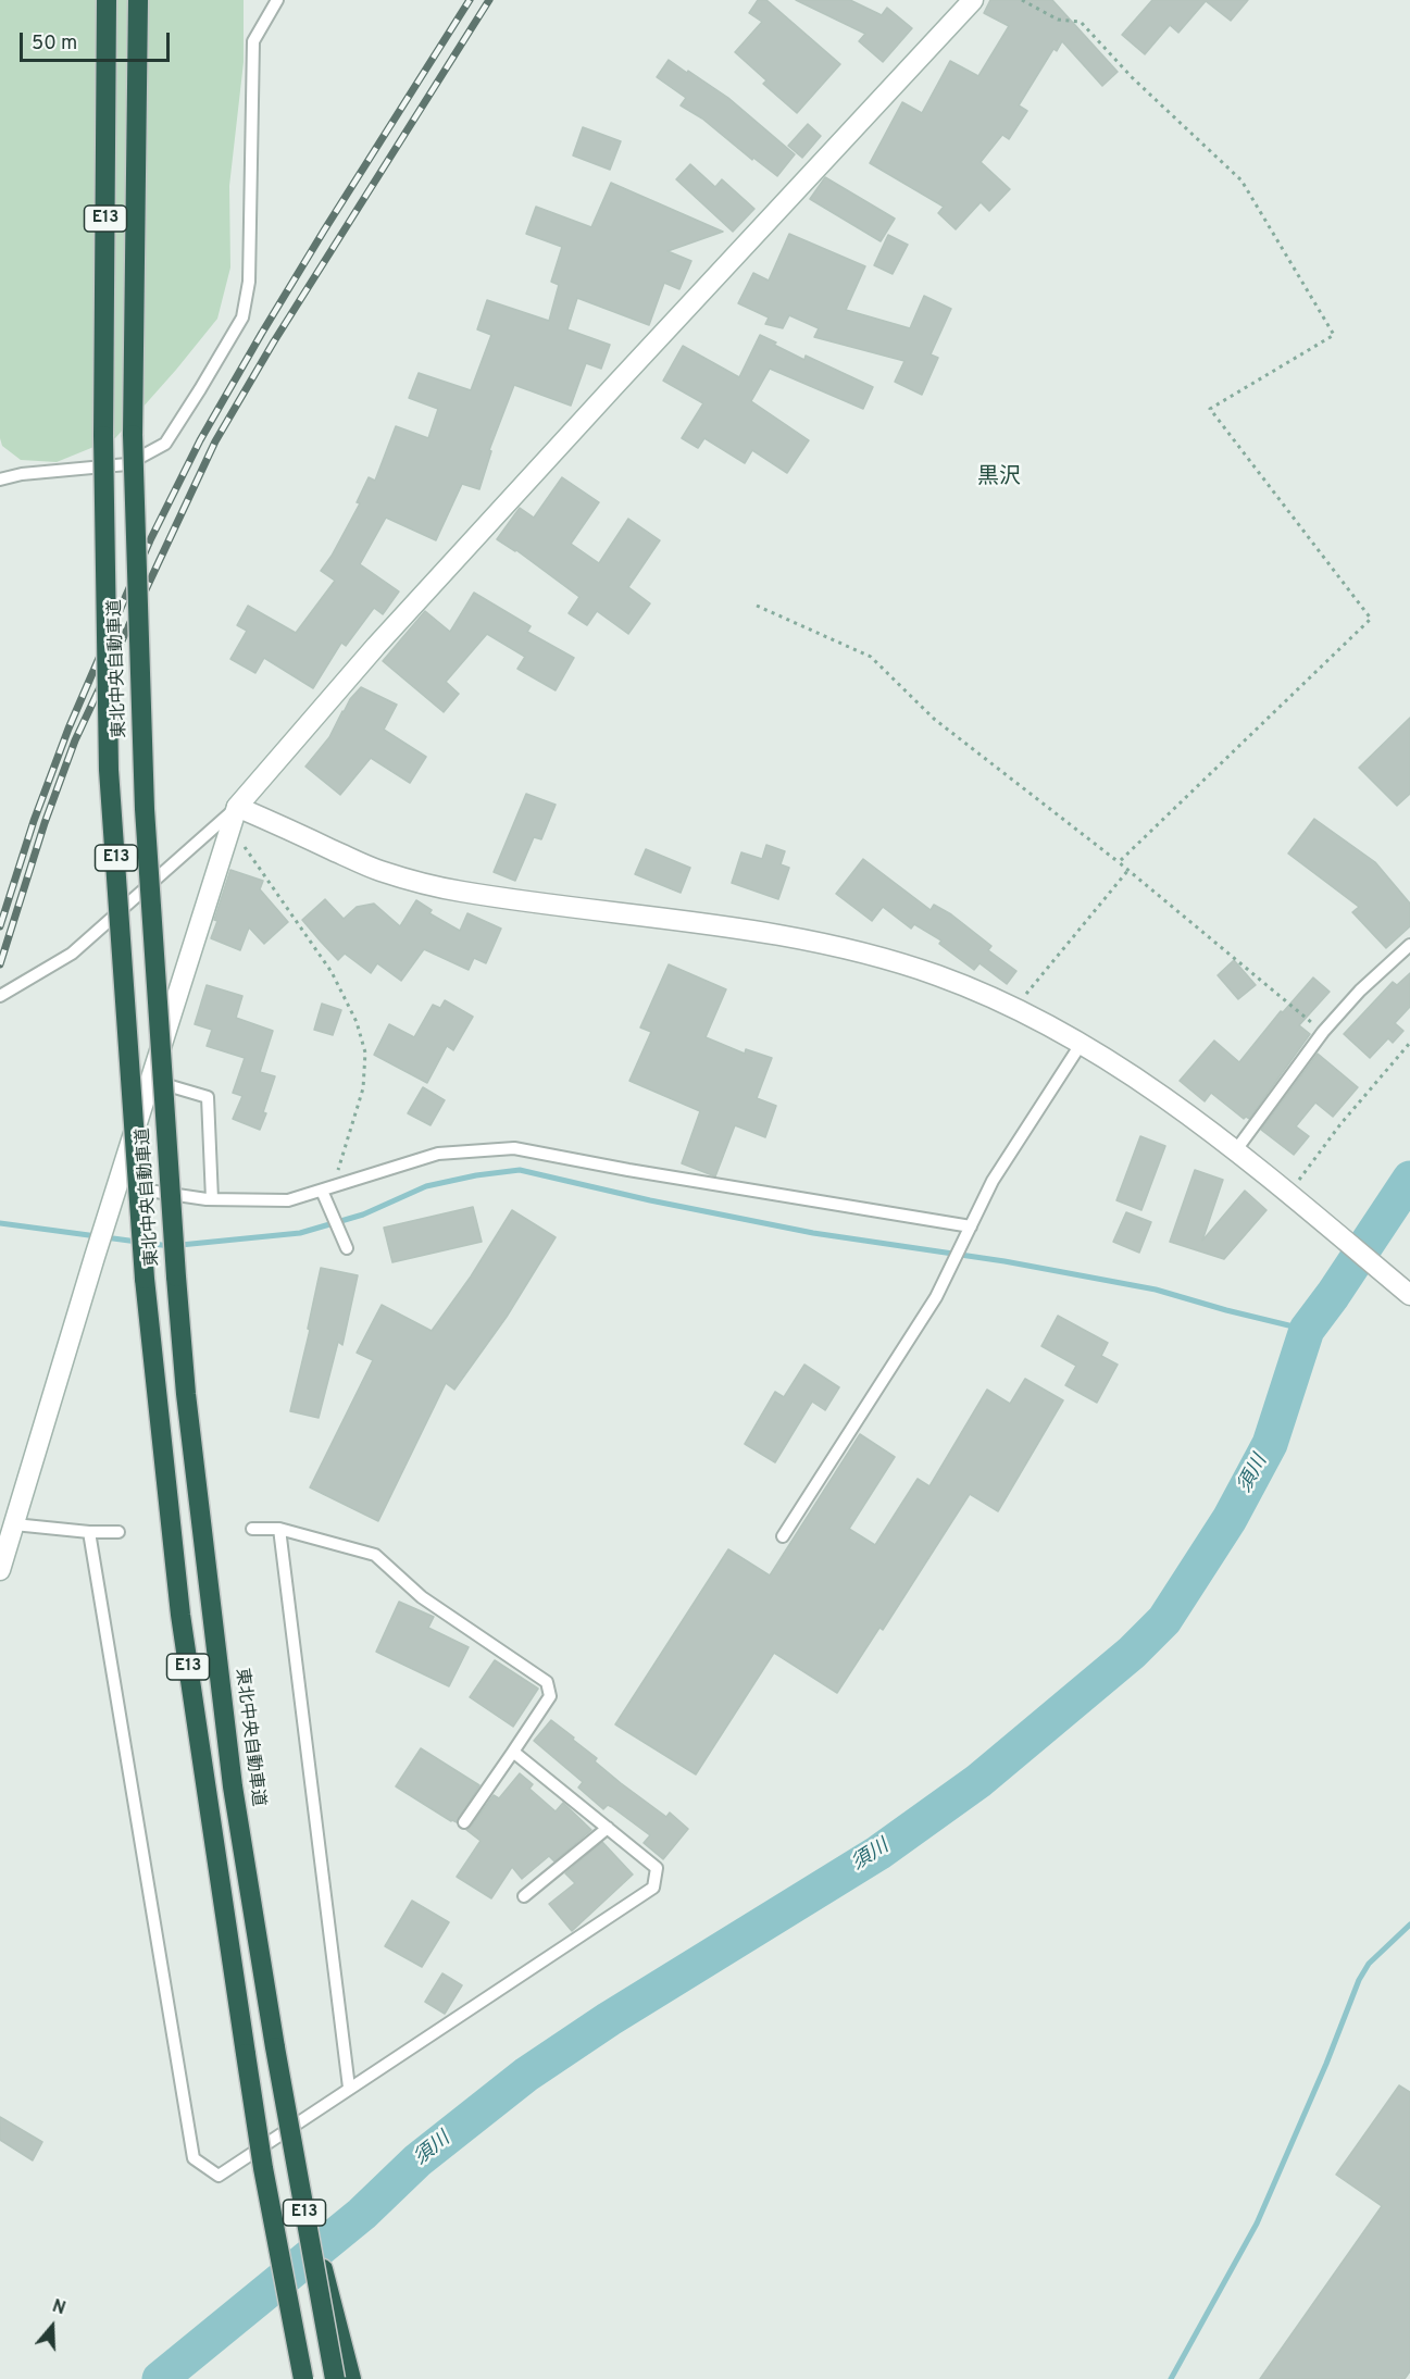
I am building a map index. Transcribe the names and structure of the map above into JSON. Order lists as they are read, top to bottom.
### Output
{
  "streets": {
    "highway": ["E13", "東北中央自動車道"]
  },
  "districts": ["黒沢"],
  "water": ["須川"],
  "scale_bar": "50 m",
  "north": "top"
}
